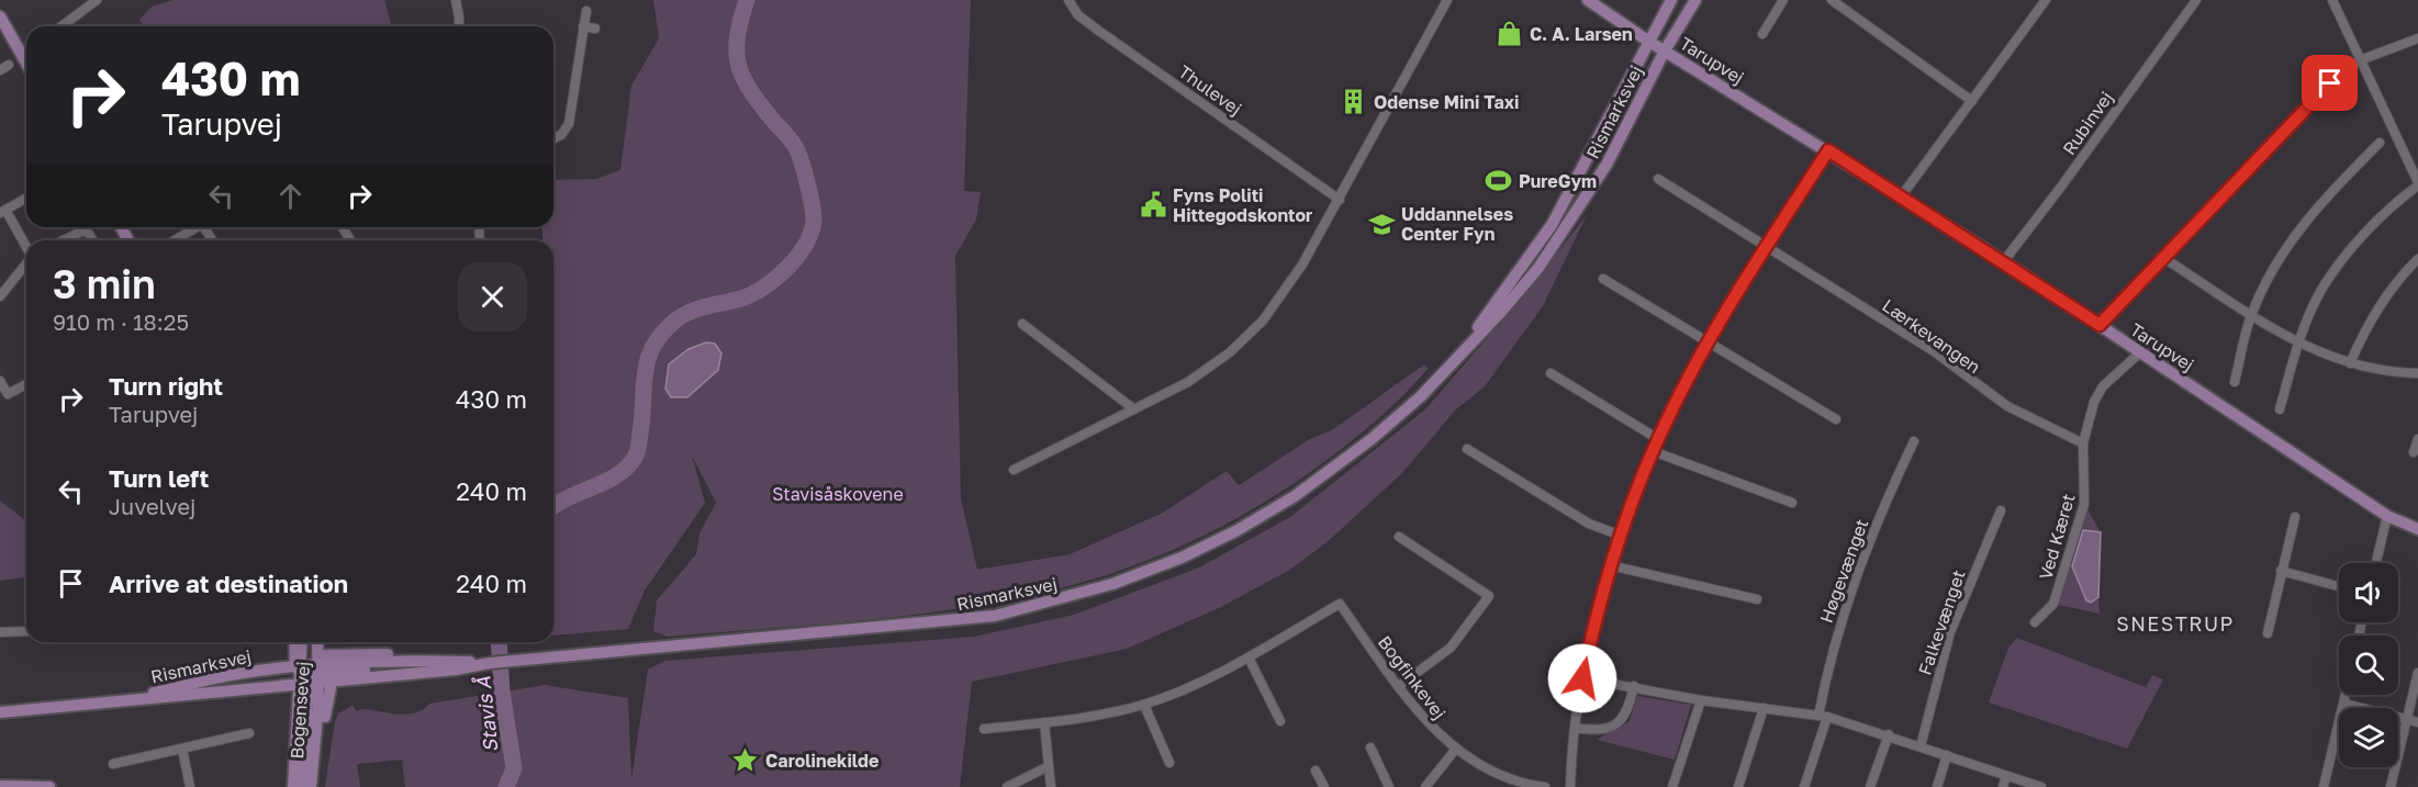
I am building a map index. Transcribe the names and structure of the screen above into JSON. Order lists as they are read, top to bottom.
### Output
{
  "streets": {
    "main road": ["Tarupvej", "Rismarksvej", "Bogensevej"],
    "street": [
      "Thulevej",
      "Rubinvej",
      "Lærkevangen",
      "Ved Kæret",
      "Høgevænget",
      "Falkevænget",
      "Bogfinkevej"
    ]
  },
  "crossings": [
    ["Tarupvej", "Rismarksvej"],
    ["Tarupvej", "Rubinvej"],
    ["Tarupvej", "Ved Kæret"],
    ["Rismarksvej", "Bogensevej"],
    ["Lærkevangen", "Ved Kæret"]
  ],
  "districts": ["SNESTRUP"],
  "water": ["Stavis Å"],
  "parks": ["Stavisåskovene"],
  "places": {
    "shop": ["C. A. Larsen"],
    "building": ["Odense Mini Taxi"],
    "sports": ["PureGym"],
    "public building": ["Fyns Politi Hittegodskontor"],
    "school or university": ["Uddannelses Center Fyn"],
    "place": ["Carolinekilde"]
  },
  "page": {
    "turn": ["430 m", "Tarupvej"],
    "heading": ["3 min", "910 m · 18:25"],
    "list": [
      {
        "name": "Turn right",
        "note": "Tarupvej",
        "value": "430 m"
      },
      {
        "name": "Turn left",
        "note": "Juvelvej",
        "value": "240 m"
      },
      {
        "name": "Arrive at destination",
        "value": "240 m"
      }
    ]
  }
}
